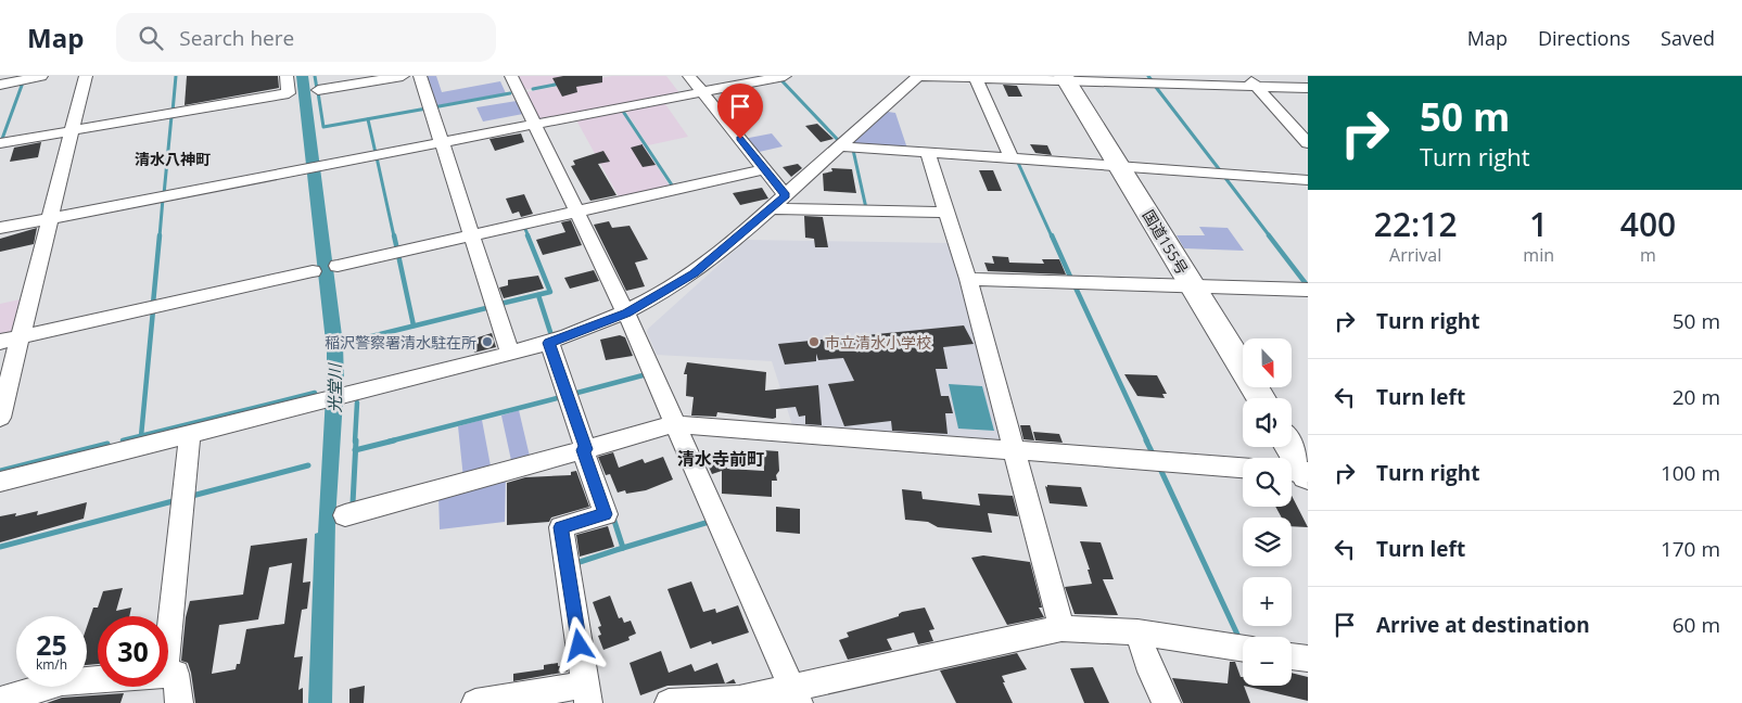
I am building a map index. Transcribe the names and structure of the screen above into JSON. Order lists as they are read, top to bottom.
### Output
{
  "streets": {
    "highway": ["国道155号"]
  },
  "districts": ["清水八神町", "清水寺前町"],
  "water": ["光堂川"],
  "places": ["稲沢警察署清水駐在所", "市立清水小学校"],
  "north": "bottom",
  "page": {
    "header": "Map",
    "search": "Search here",
    "nav": ["Map", "Directions", "Saved"],
    "turn": ["50 m", "Turn right"],
    "eta": [
      "22:12",
      "Arrival",
      "1",
      "min",
      "400",
      "m"
    ],
    "list": [
      {
        "name": "Turn right",
        "value": "50 m"
      },
      {
        "name": "Turn left",
        "value": "20 m"
      },
      {
        "name": "Turn right",
        "value": "100 m"
      },
      {
        "name": "Turn left",
        "value": "170 m"
      },
      {
        "name": "Arrive at destination",
        "value": "60 m"
      }
    ],
    "map_buttons": ["+", "−"],
    "speed": "25 km/h",
    "limit": "30"
  }
}
